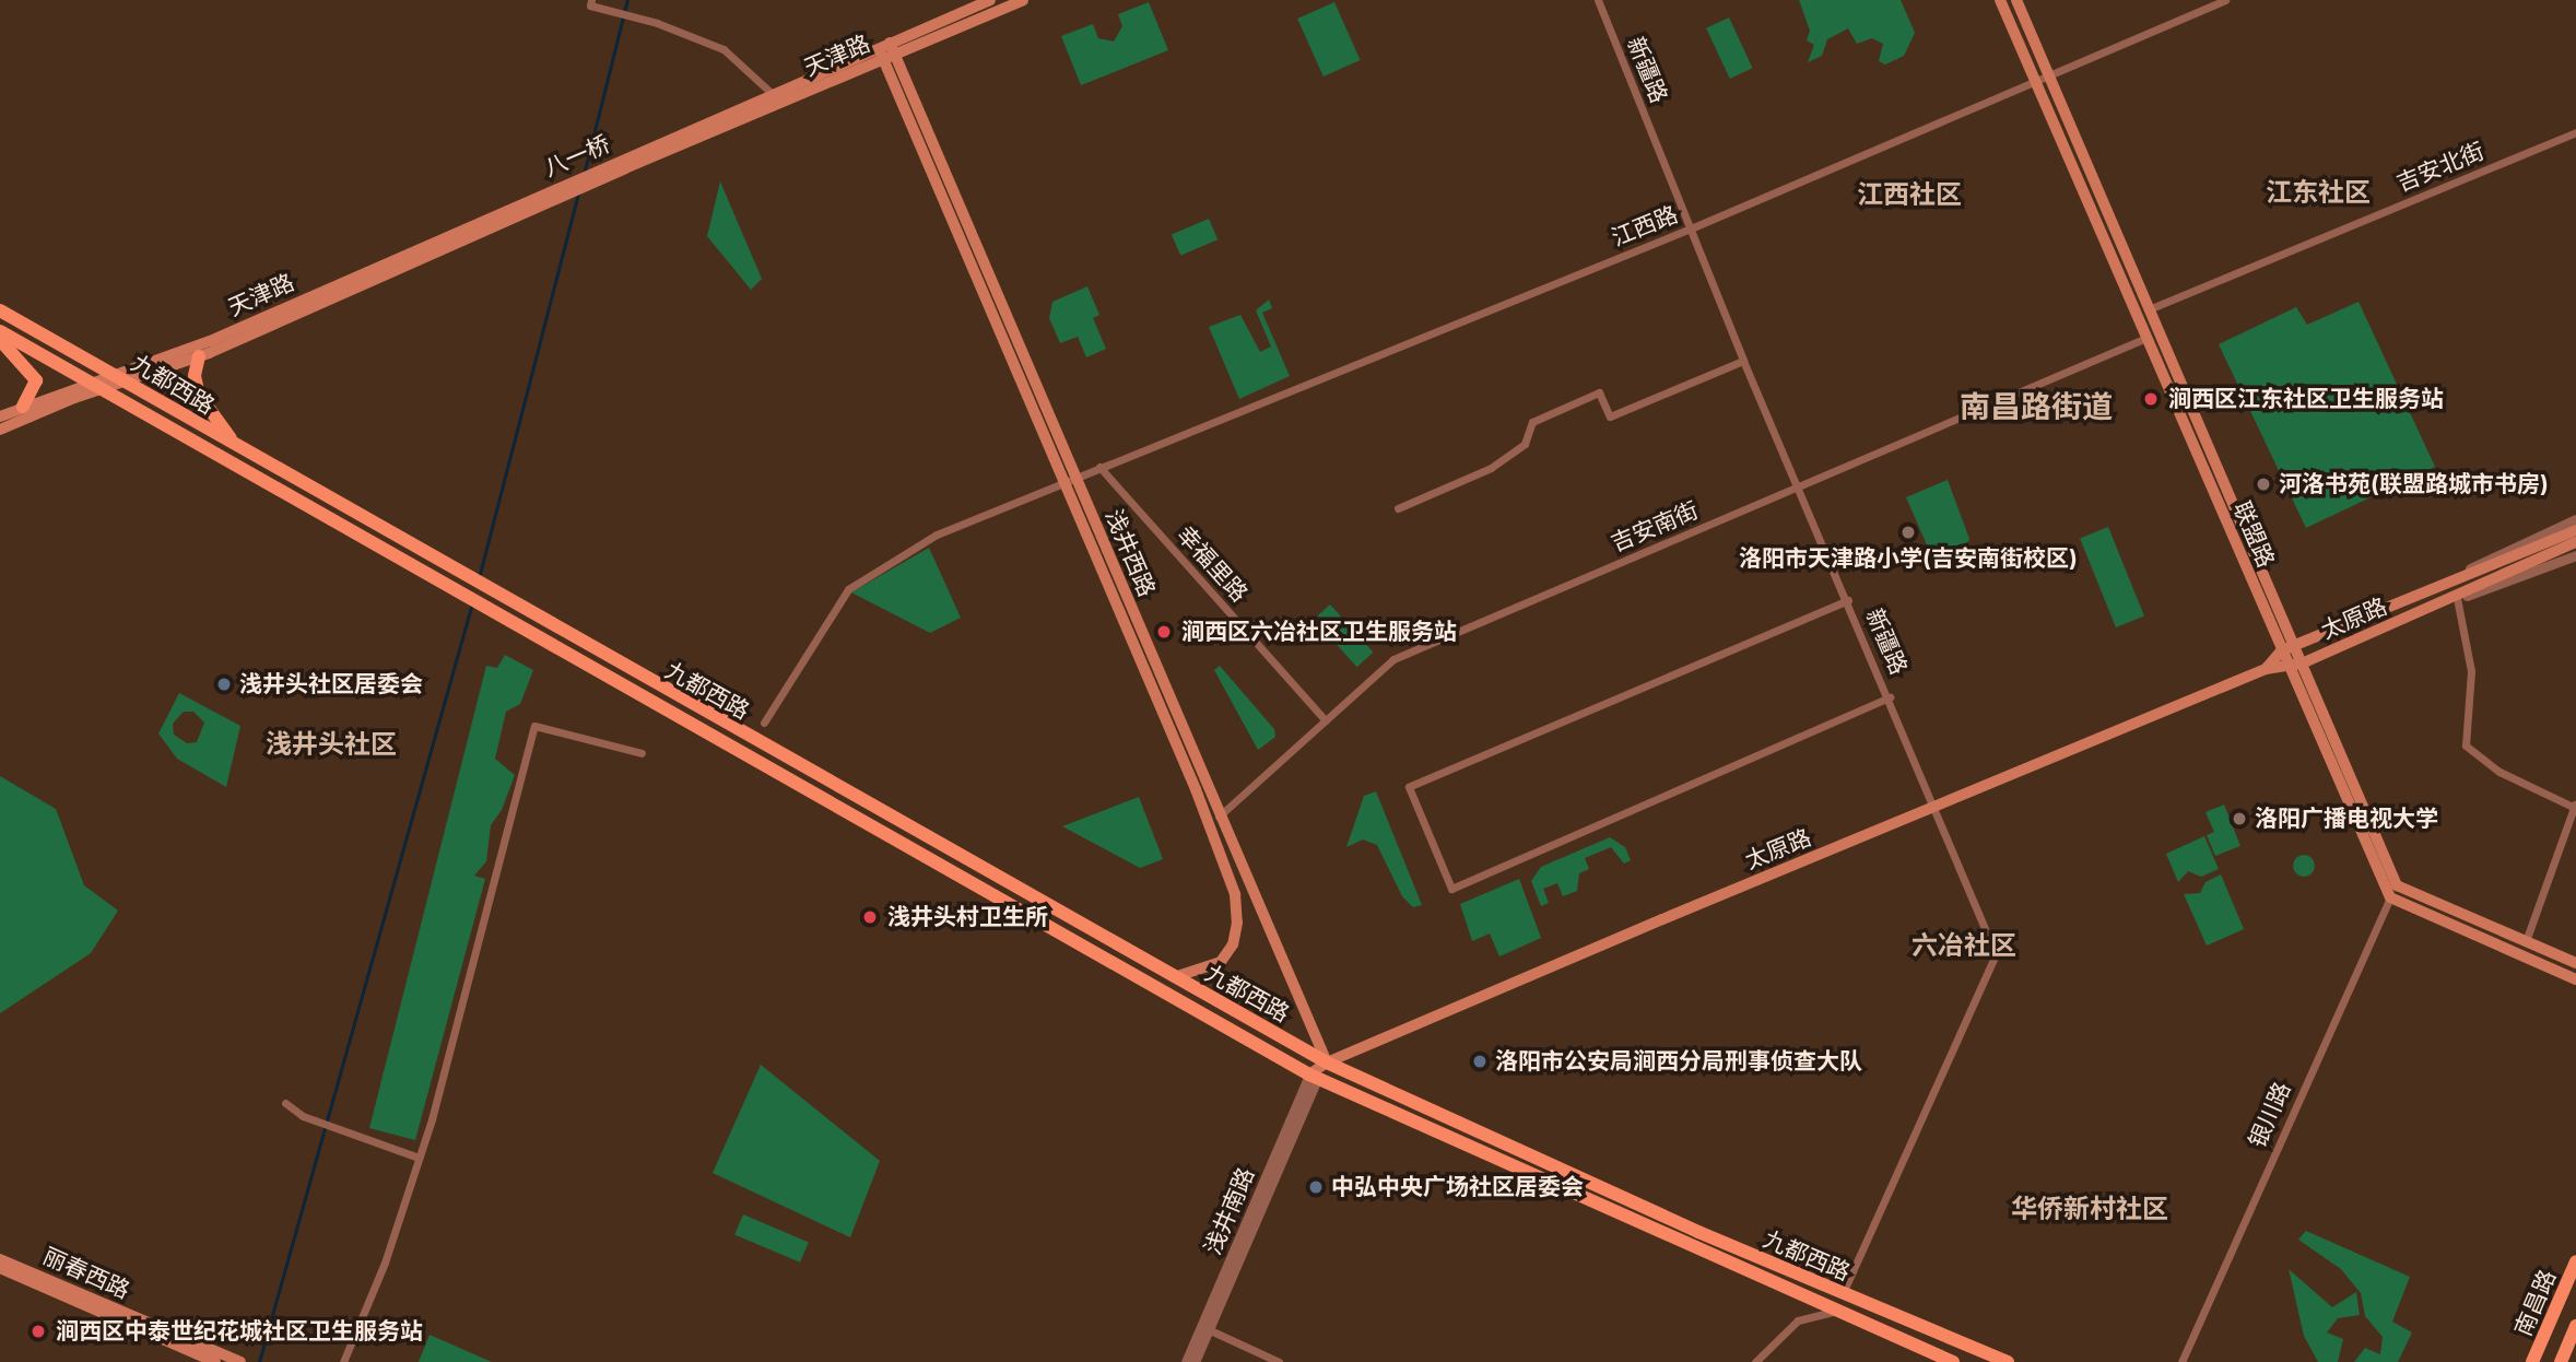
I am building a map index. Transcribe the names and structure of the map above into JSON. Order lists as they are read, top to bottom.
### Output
{
  "streets": {
    "main road": [
      "天津路",
      "八一桥",
      "九都西路",
      "联盟路",
      "浅井西路",
      "太原路",
      "丽春西路",
      "南昌路"
    ],
    "street": [
      "新疆路",
      "吉安北街",
      "江西路",
      "吉安南街",
      "幸福里路",
      "银川路",
      "浅井南路"
    ]
  },
  "crossings": [
    ["天津路", "八一桥"],
    ["天津路", "九都西路"],
    ["天津路", "浅井西路"],
    ["新疆路", "江西路"],
    ["新疆路", "九都西路"],
    ["新疆路", "吉安南街"],
    ["新疆路", "太原路"],
    ["吉安北街", "联盟路"],
    ["江西路", "联盟路"],
    ["江西路", "浅井西路"],
    ["江西路", "幸福里路"],
    ["九都西路", "浅井西路"],
    ["九都西路", "太原路"],
    ["九都西路", "浅井南路"],
    ["吉安南街", "联盟路"],
    ["吉安南街", "浅井西路"],
    ["吉安南街", "幸福里路"],
    ["联盟路", "太原路"],
    ["联盟路", "银川路"],
    ["浅井西路", "太原路"],
    ["太原路", "浅井南路"]
  ],
  "districts": [
    "江东社区",
    "江西社区",
    "南昌路街道",
    "浅井头社区",
    "六冶社区",
    "华侨新村社区"
  ],
  "places": [
    "涧西区江东社区卫生服务站",
    "河洛书苑(联盟路城市书房)",
    "洛阳市天津路小学(吉安南街校区)",
    "涧西区六冶社区卫生服务站",
    "浅井头社区居委会",
    "洛阳广播电视大学",
    "浅井头村卫生所",
    "洛阳市公安局涧西分局刑事侦查大队",
    "中弘中央广场社区居委会",
    "涧西区中泰世纪花城社区卫生服务站"
  ]
}
